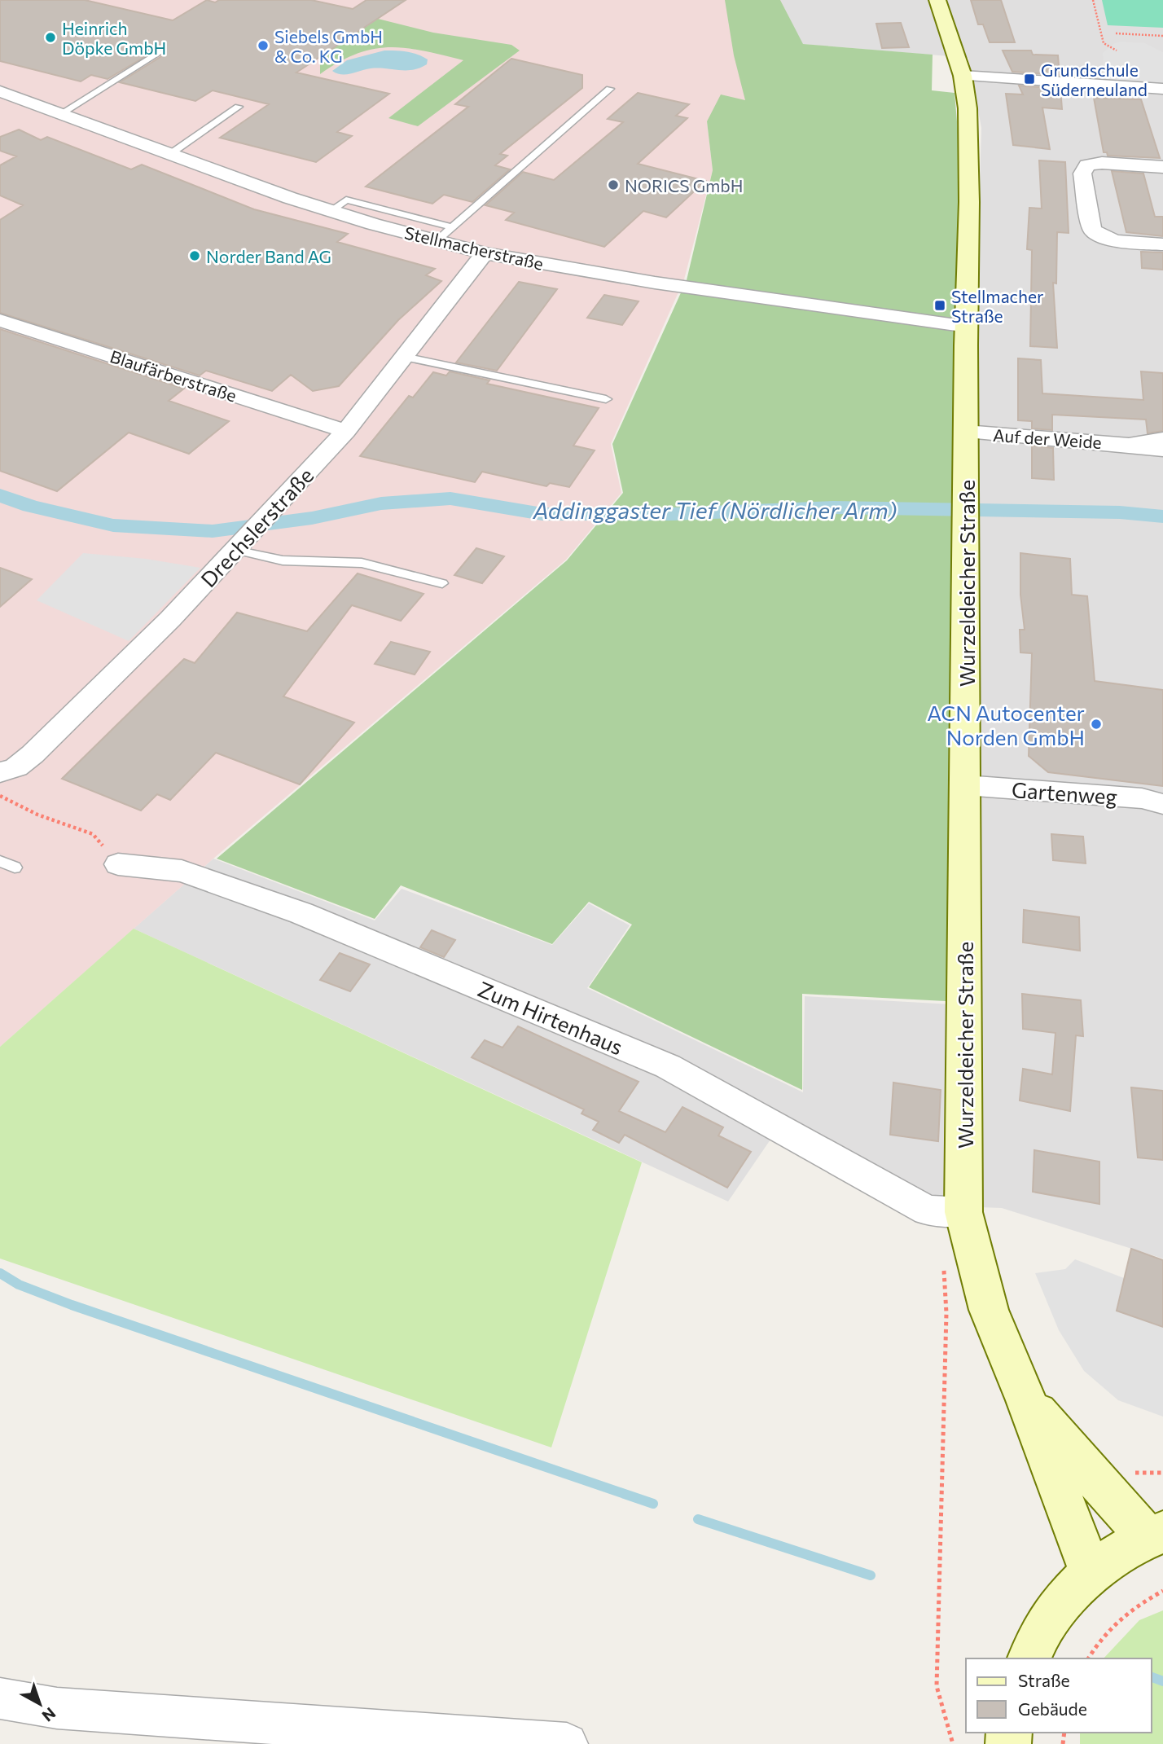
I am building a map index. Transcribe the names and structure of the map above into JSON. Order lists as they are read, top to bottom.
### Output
{
  "streets": {
    "main road": ["Wurzeldeicher Straße"],
    "street": [
      "Stellmacherstraße",
      "Blaufärberstraße",
      "Auf der Weide",
      "Drechslerstraße",
      "Gartenweg",
      "Zum Hirtenhaus"
    ]
  },
  "crossings": [
    ["Stellmacherstraße", "Drechslerstraße"],
    ["Stellmacherstraße", "Wurzeldeicher Straße"],
    ["Blaufärberstraße", "Drechslerstraße"],
    ["Auf der Weide", "Wurzeldeicher Straße"],
    ["Wurzeldeicher Straße", "Gartenweg"],
    ["Wurzeldeicher Straße", "Zum Hirtenhaus"]
  ],
  "water": ["Addinggaster Tief (Nördlicher Arm)"],
  "places": {
    "other": [
      "Heinrich Döpke GmbH",
      "Siebels GmbH & Co. KG",
      "NORICS GmbH",
      "Norder Band AG",
      "ACN Autocenter Norden GmbH"
    ],
    "transit": ["Grundschule Süderneuland", "Stellmacher Straße"]
  },
  "legend": ["Straße", "Gebäude"],
  "north": "bottom right"
}
